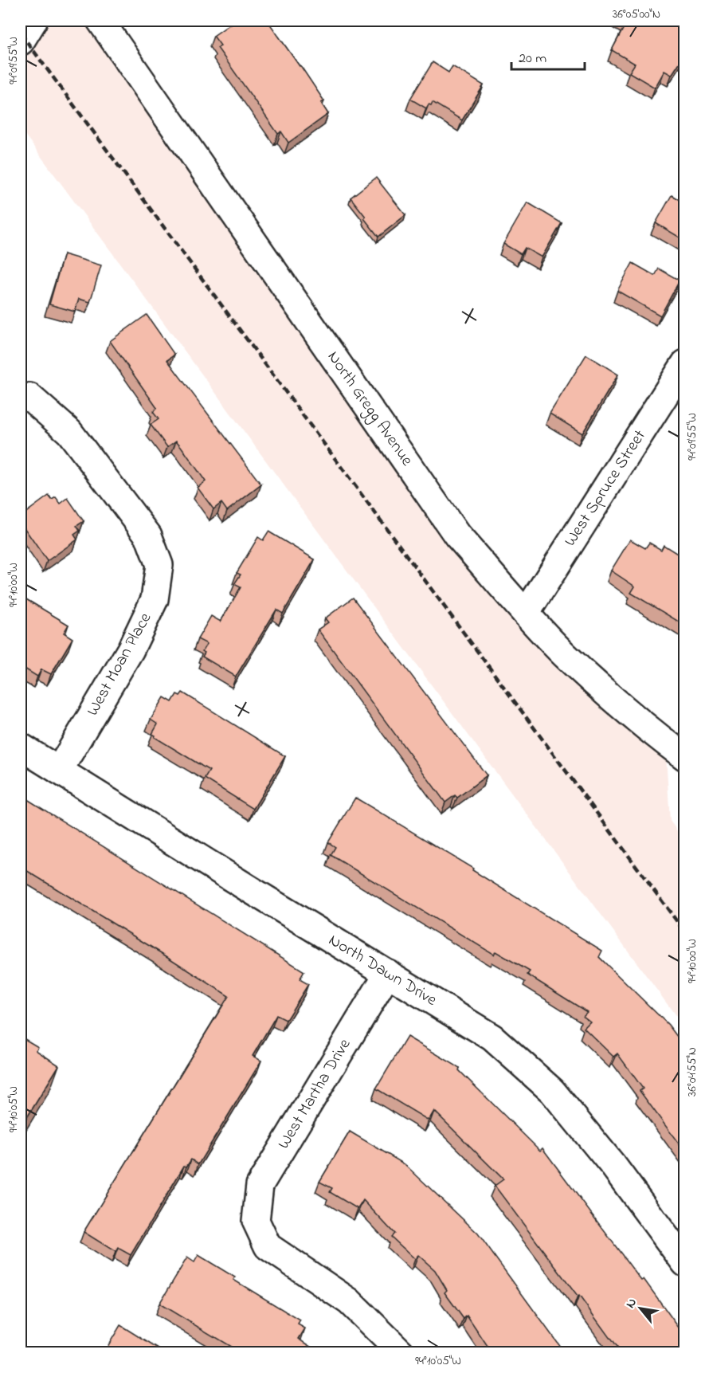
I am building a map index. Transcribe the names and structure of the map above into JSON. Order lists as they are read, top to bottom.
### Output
{
  "streets": {
    "street": [
      "North Gregg Avenue",
      "West Spruce Street",
      "West Moan Place",
      "North Dawn Drive",
      "West Martha Drive"
    ]
  },
  "crossings": [
    ["North Gregg Avenue", "West Spruce Street"],
    ["West Moan Place", "North Dawn Drive"],
    ["North Dawn Drive", "West Martha Drive"]
  ],
  "scale_bar": "20 m",
  "north": "top left",
  "coordinates": [
    "36°05'00\"N",
    "94°09'55\"W",
    "94°10'00\"W",
    "36°04'55\"N",
    "94°10'05\"W"
  ]
}
